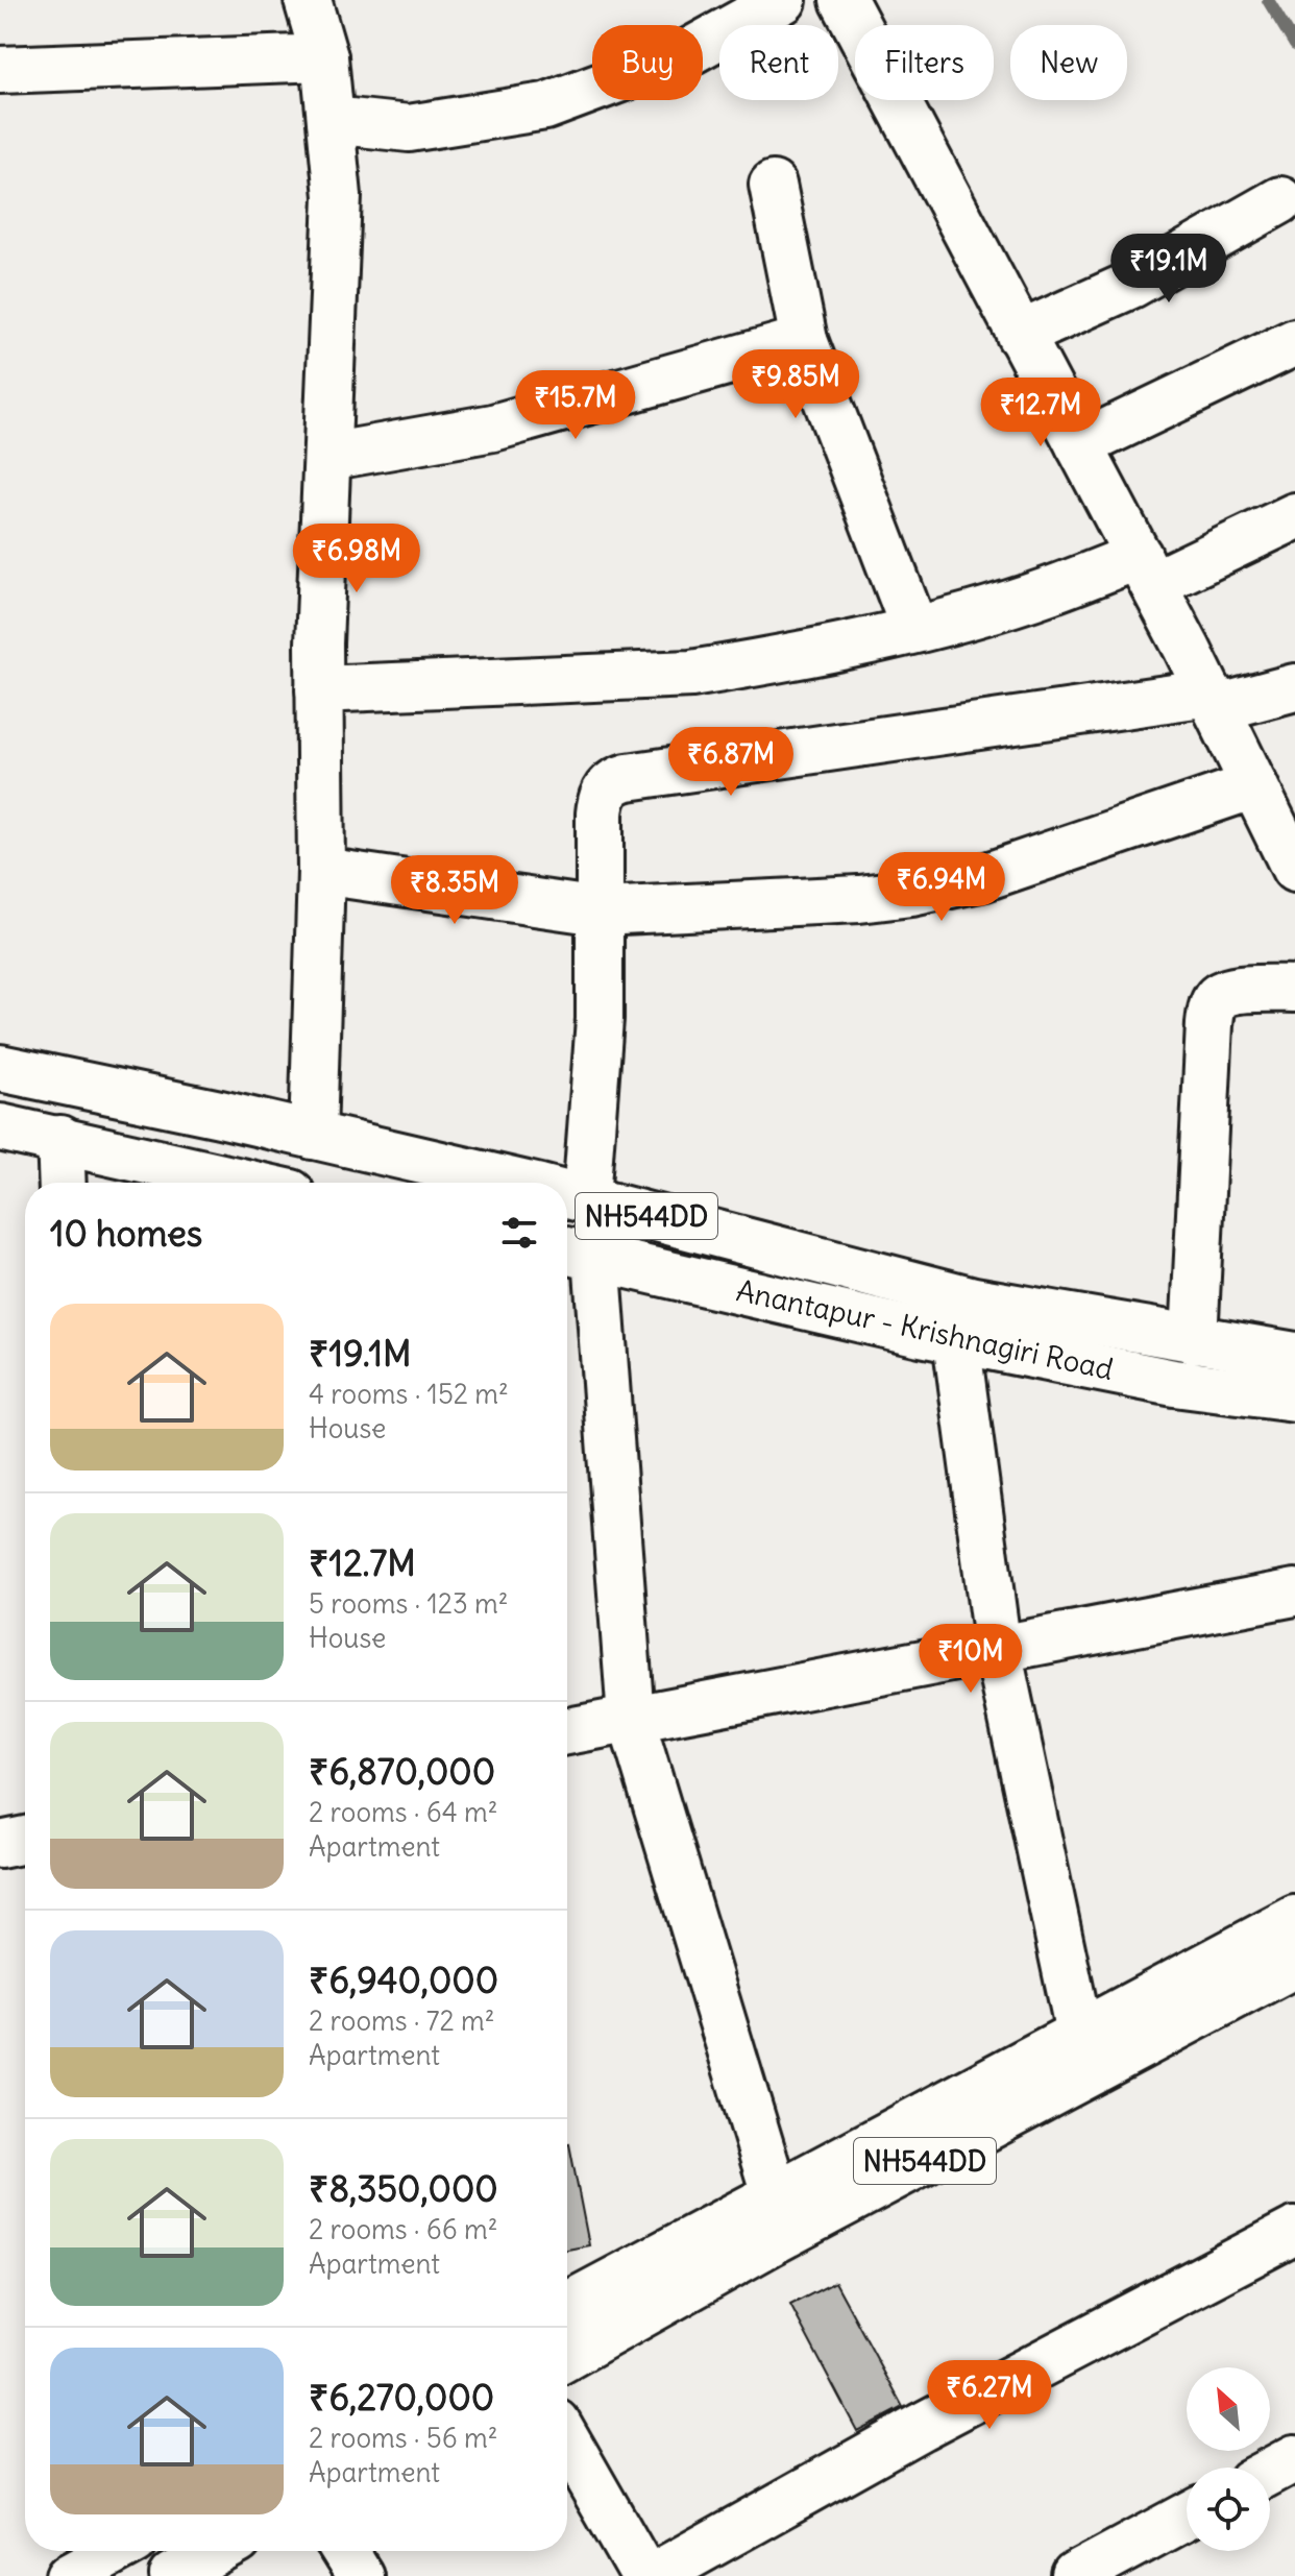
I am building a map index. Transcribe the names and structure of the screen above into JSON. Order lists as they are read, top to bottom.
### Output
{
  "streets": {
    "main road": ["NH544DD", "Anantapur - Krishnagiri Road"]
  },
  "north": "top left",
  "page": {
    "chip": [
      "Buy",
      "Rent",
      "Filters",
      "New"
    ],
    "price": [
      "₹19.1M",
      "₹9.85M",
      "₹15.7M",
      "₹12.7M",
      "₹6.98M",
      "₹6.87M",
      "₹6.94M",
      "₹8.35M",
      "₹10M",
      "₹6.27M"
    ],
    "heading": "10 homes",
    "list": [
      {
        "name": "₹19.1M",
        "note": "4 rooms · 152 m² · House"
      },
      {
        "name": "₹12.7M",
        "note": "5 rooms · 123 m² · House"
      },
      {
        "name": "₹6,870,000",
        "note": "2 rooms · 64 m² · Apartment"
      },
      {
        "name": "₹6,940,000",
        "note": "2 rooms · 72 m² · Apartment"
      },
      {
        "name": "₹8,350,000",
        "note": "2 rooms · 66 m² · Apartment"
      },
      {
        "name": "₹6,270,000",
        "note": "2 rooms · 56 m² · Apartment"
      }
    ]
  }
}
